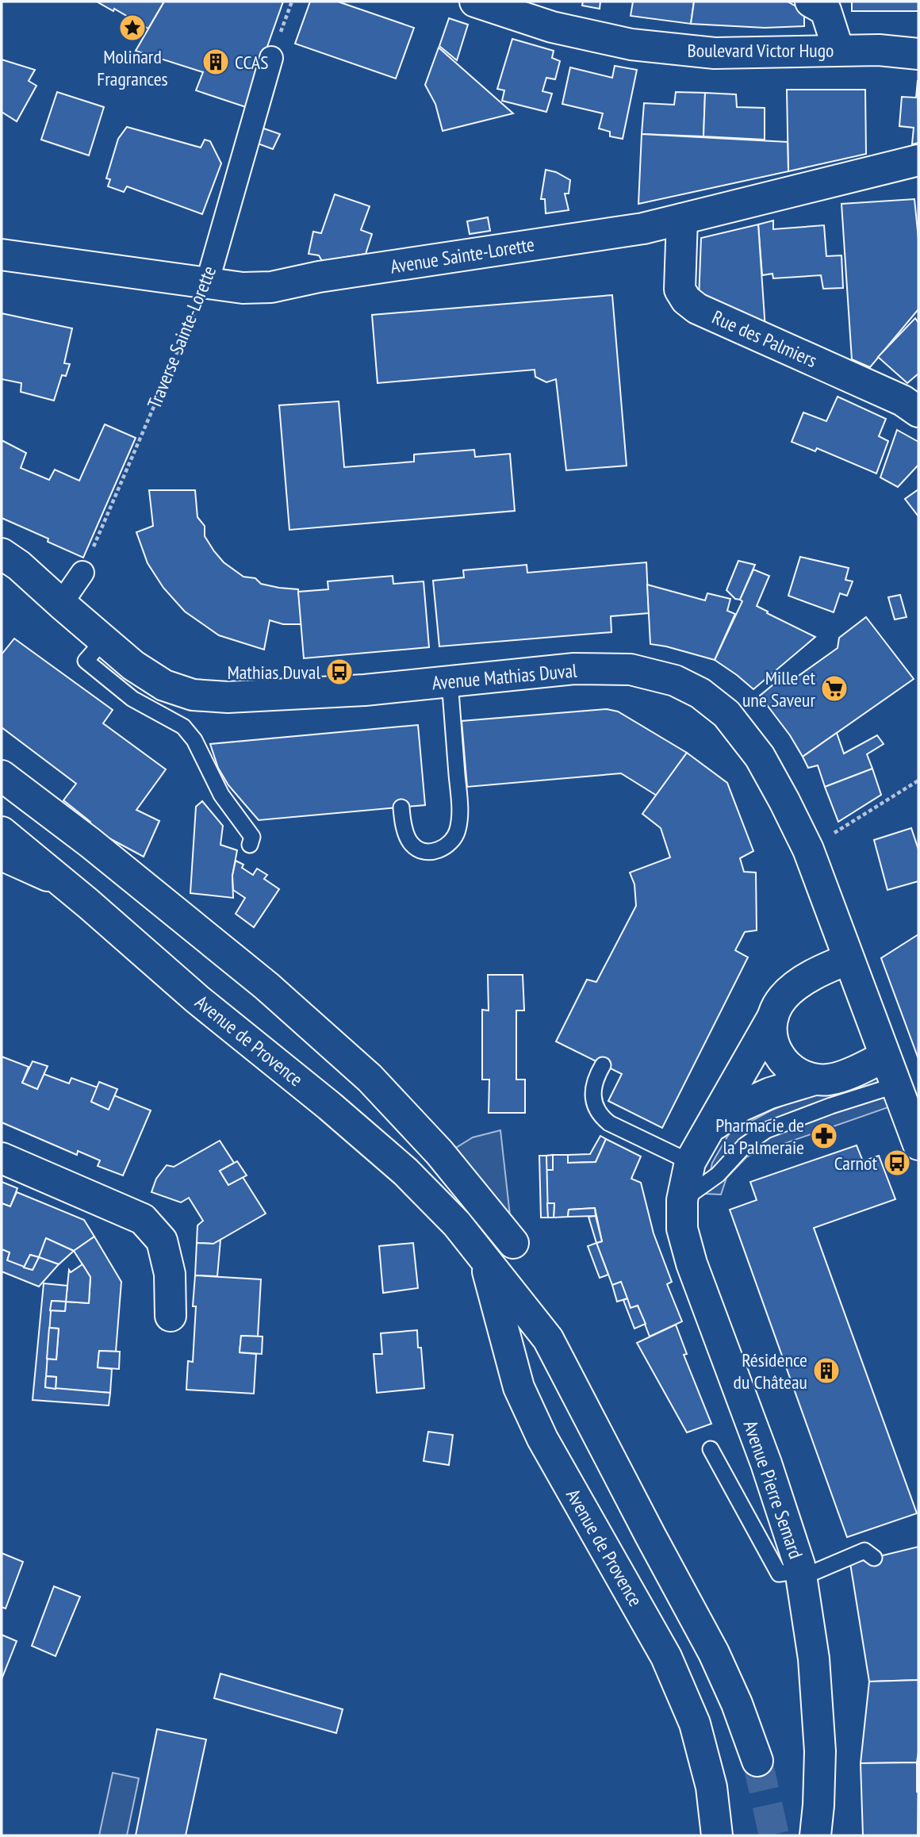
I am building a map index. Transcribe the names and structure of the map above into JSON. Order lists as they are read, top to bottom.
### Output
{
  "streets": {
    "main road": [
      "Boulevard Victor Hugo",
      "Avenue Sainte-Lorette",
      "Rue des Palmiers",
      "Avenue Mathias Duval",
      "Avenue de Provence",
      "Avenue Pierre Semard"
    ],
    "street": ["Traverse Sainte-Lorette"]
  },
  "crossings": [
    ["Avenue Sainte-Lorette", "Traverse Sainte-Lorette"],
    ["Avenue Sainte-Lorette", "Rue des Palmiers"],
    ["Avenue Mathias Duval", "Avenue Pierre Semard"]
  ],
  "places": {
    "place": ["Molinard Fragrances"],
    "building": ["CCAS", "Résidence du Château"],
    "bus stop": ["Mathias Duval", "Carnot"],
    "supermarket": ["Mille et une Saveur"],
    "pharmacy": ["Pharmacie de la Palmeraie"]
  }
}
